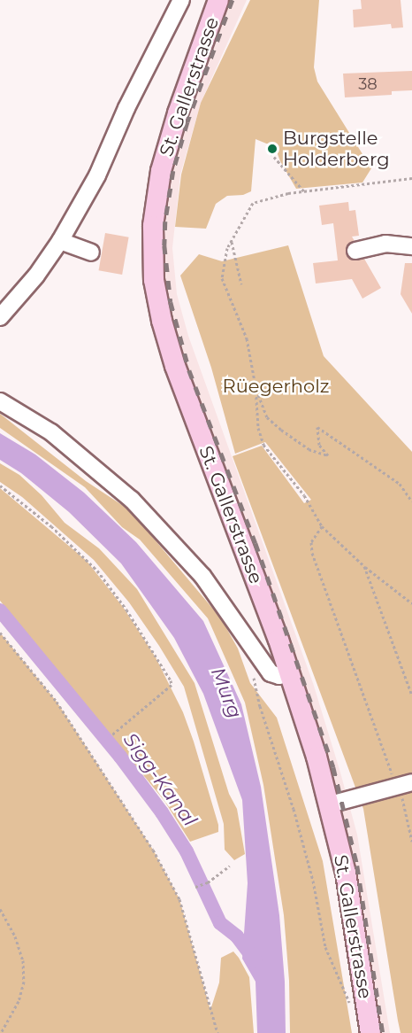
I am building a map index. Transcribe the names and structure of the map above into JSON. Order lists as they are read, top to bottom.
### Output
{
  "streets": {
    "main road": ["St. Gallerstrasse"]
  },
  "water": ["Murg", "Sigg-Kanal"],
  "parks": ["Rüegerholz"],
  "places": ["Burgstelle Holderberg"],
  "house_numbers": ["38"]
}
